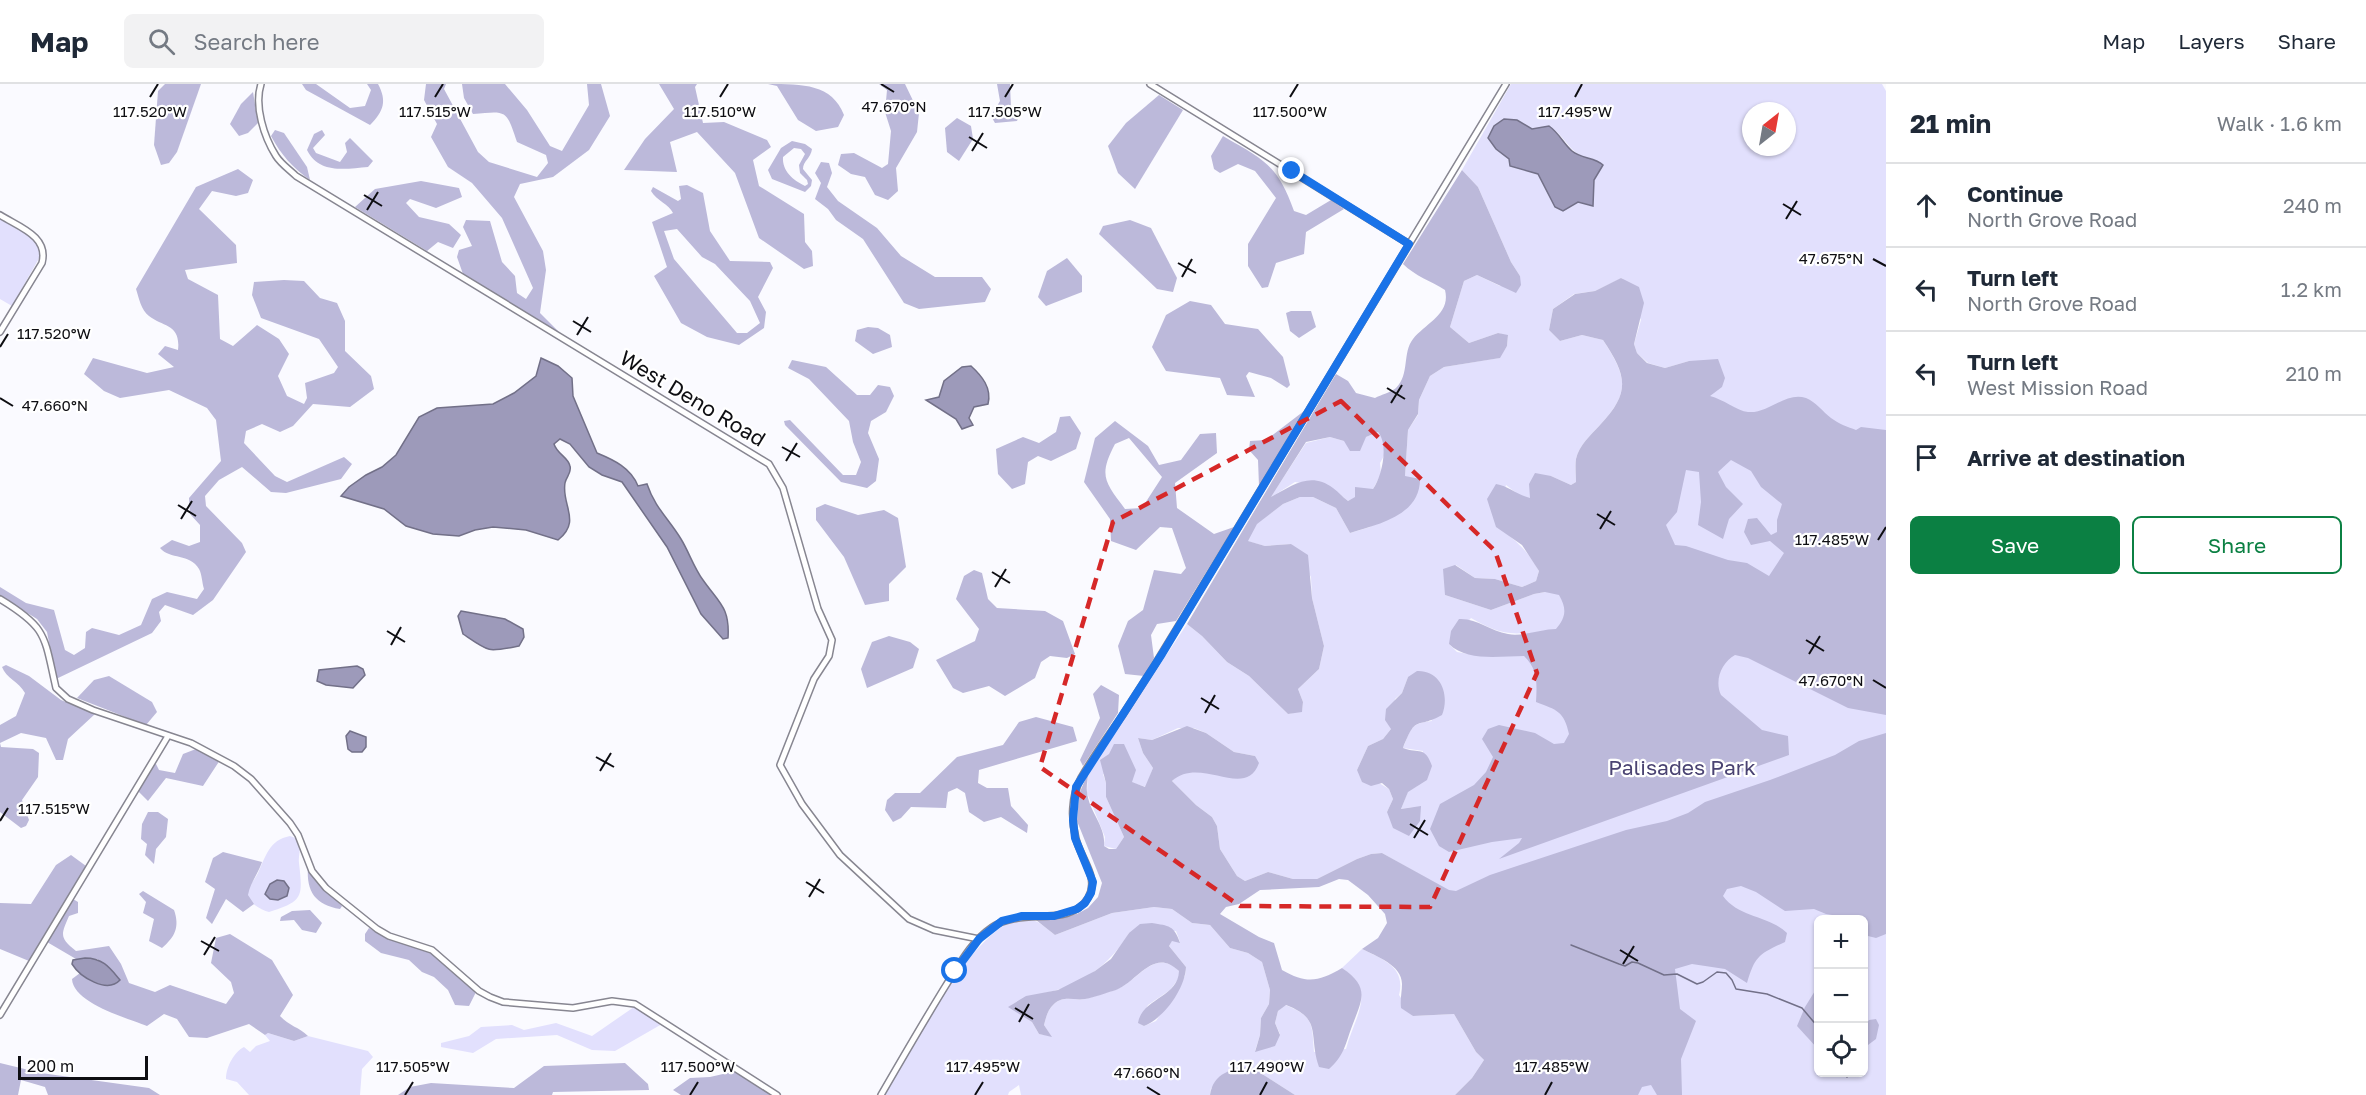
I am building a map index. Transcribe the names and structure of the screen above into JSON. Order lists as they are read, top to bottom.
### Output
{
  "streets": {
    "street": ["West Deno Road"]
  },
  "parks": ["Palisades Park"],
  "scale_bar": "200 m",
  "north": "top right",
  "page": {
    "header": "Map",
    "search": "Search here",
    "nav": ["Map", "Layers", "Share"],
    "heading": ["21 min", "Walk · 1.6 km"],
    "list": [
      ["Continue", "North Grove Road", "240 m"],
      ["Turn left", "North Grove Road", "1.2 km"],
      ["Turn left", "West Mission Road", "210 m"],
      "Arrive at destination"
    ],
    "buttons": ["Save", "Share"],
    "map_buttons": ["+", "−"],
    "scale": "200 m"
  },
  "coordinates": [
    "47.670°N",
    "117.515°W",
    "117.505°W",
    "117.495°W",
    "117.520°W",
    "117.510°W",
    "117.500°W",
    "47.675°N",
    "47.660°N",
    "117.485°W",
    "117.490°W"
  ]
}
